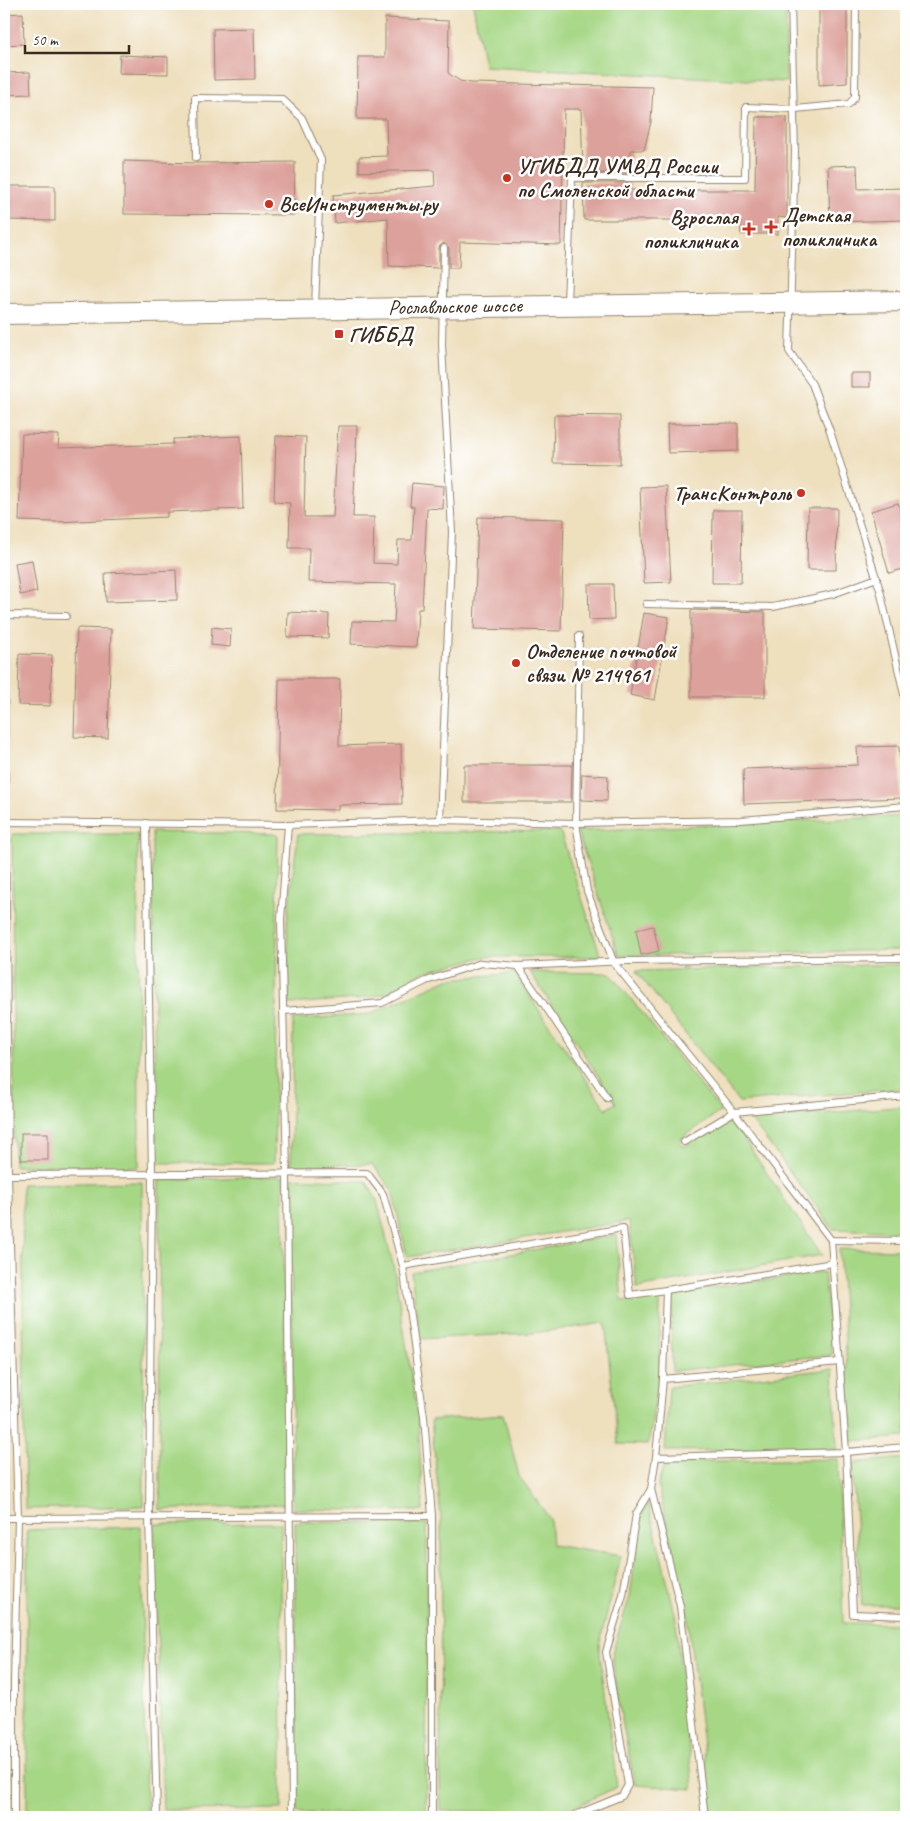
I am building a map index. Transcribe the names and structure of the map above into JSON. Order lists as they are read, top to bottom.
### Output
{
  "streets": {
    "main road": ["Рославльское шоссе"]
  },
  "places": {
    "other": [
      "УГИБДД УМВД России по Смоленской области",
      "ВсеИнструменты.ру",
      "ТрансКонтроль",
      "Отделение почтовой связи № 214961"
    ],
    "health": ["Детская поликлиника", "Взрослая поликлиника"],
    "transit": ["ГИББД"]
  },
  "scale_bar": "50 m"
}
